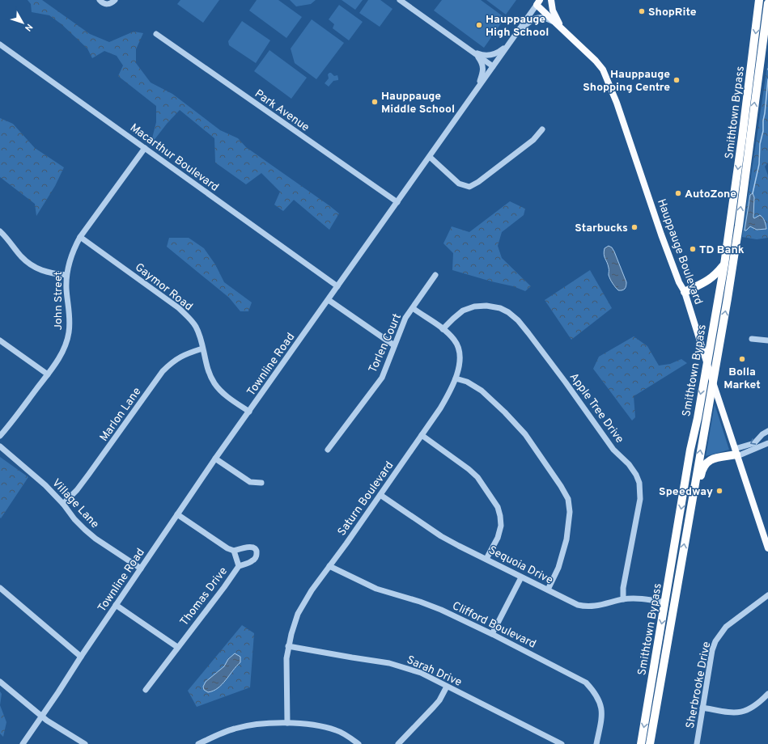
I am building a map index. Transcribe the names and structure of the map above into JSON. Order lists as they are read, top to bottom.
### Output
{
  "streets": {
    "highway": ["Smithtown Bypass"],
    "main road": ["Hauppauge Boulevard"],
    "street": [
      "Park Avenue",
      "Macarthur Boulevard",
      "Gaymor Road",
      "John Street",
      "Torlen Court",
      "Townline Road",
      "Apple Tree Drive",
      "Marlon Lane",
      "Saturn Boulevard",
      "Village Lane",
      "Sequoia Drive",
      "Thomas Drive",
      "Clifford Boulevard",
      "Sarah Drive",
      "Sherbrooke Drive"
    ]
  },
  "crossings": [
    ["Park Avenue", "Townline Road"],
    ["Smithtown Bypass", "Hauppauge Boulevard"],
    ["Smithtown Bypass", "Sequoia Drive"],
    ["Macarthur Boulevard", "John Street"],
    ["Macarthur Boulevard", "Townline Road"],
    ["Hauppauge Boulevard", "Townline Road"],
    ["Gaymor Road", "John Street"],
    ["Gaymor Road", "Townline Road"],
    ["Gaymor Road", "Marlon Lane"],
    ["Torlen Court", "Saturn Boulevard"],
    ["Townline Road", "Village Lane"],
    ["Apple Tree Drive", "Saturn Boulevard"],
    ["Apple Tree Drive", "Sequoia Drive"],
    ["Marlon Lane", "Village Lane"],
    ["Saturn Boulevard", "Sequoia Drive"],
    ["Saturn Boulevard", "Clifford Boulevard"],
    ["Saturn Boulevard", "Sarah Drive"]
  ],
  "places": [
    "ShopRite",
    "Hauppauge High School",
    "Hauppauge Shopping Centre",
    "Hauppauge Middle School",
    "AutoZone",
    "Starbucks",
    "TD Bank",
    "Bolla Market",
    "Speedway"
  ],
  "north": "bottom right"
}
